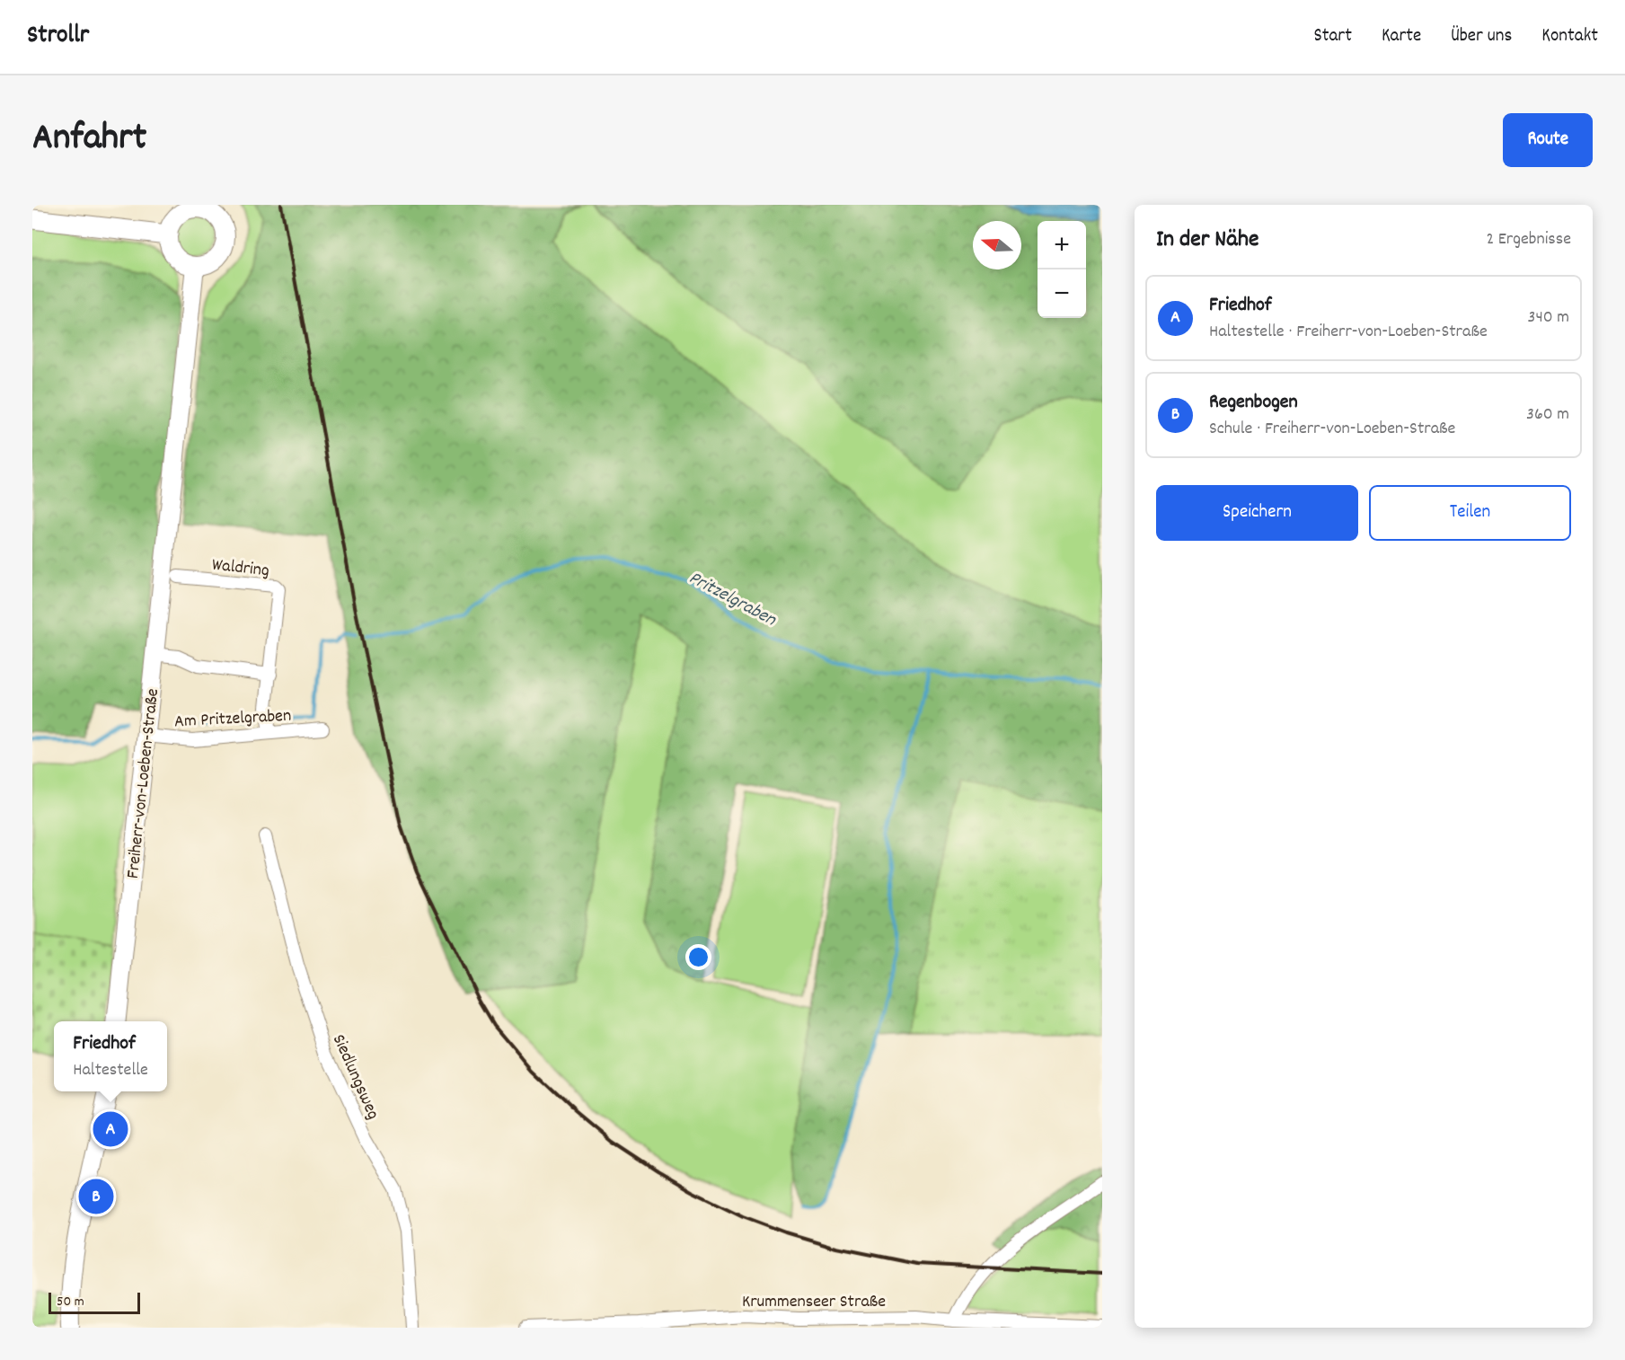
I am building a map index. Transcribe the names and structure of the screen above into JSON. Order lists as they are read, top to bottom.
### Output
{
  "streets": {
    "main road": ["Freiherr-von-Loeben-Straße"],
    "street": [
      "Waldring",
      "Am Pritzelgraben",
      "Siedlungsweg",
      "Krummenseer Straße"
    ]
  },
  "crossings": [
    ["Waldring", "Am Pritzelgraben"],
    ["Am Pritzelgraben", "Freiherr-von-Loeben-Straße"]
  ],
  "water": ["Pritzelgraben"],
  "scale_bar": "50 m",
  "north": "left",
  "page": {
    "header": "Strollr",
    "nav": [
      "Start",
      "Karte",
      "Über uns",
      "Kontakt"
    ],
    "title": "Anfahrt",
    "buttons": [
      "Route",
      ["Speichern", "Teilen"]
    ],
    "heading": ["In der Nähe", "2 Ergebnisse"],
    "map_buttons": ["+", "−"],
    "list": [
      {
        "mark": "A",
        "name": "Friedhof",
        "note": "Haltestelle · Freiherr-von-Loeben-Straße",
        "value": "340 m"
      },
      {
        "mark": "B",
        "name": "Regenbogen",
        "note": "Schule · Freiherr-von-Loeben-Straße",
        "value": "360 m"
      }
    ],
    "popup": ["Friedhof", "Haltestelle"],
    "pins": ["A", "B"],
    "scale": "50 m"
  }
}
